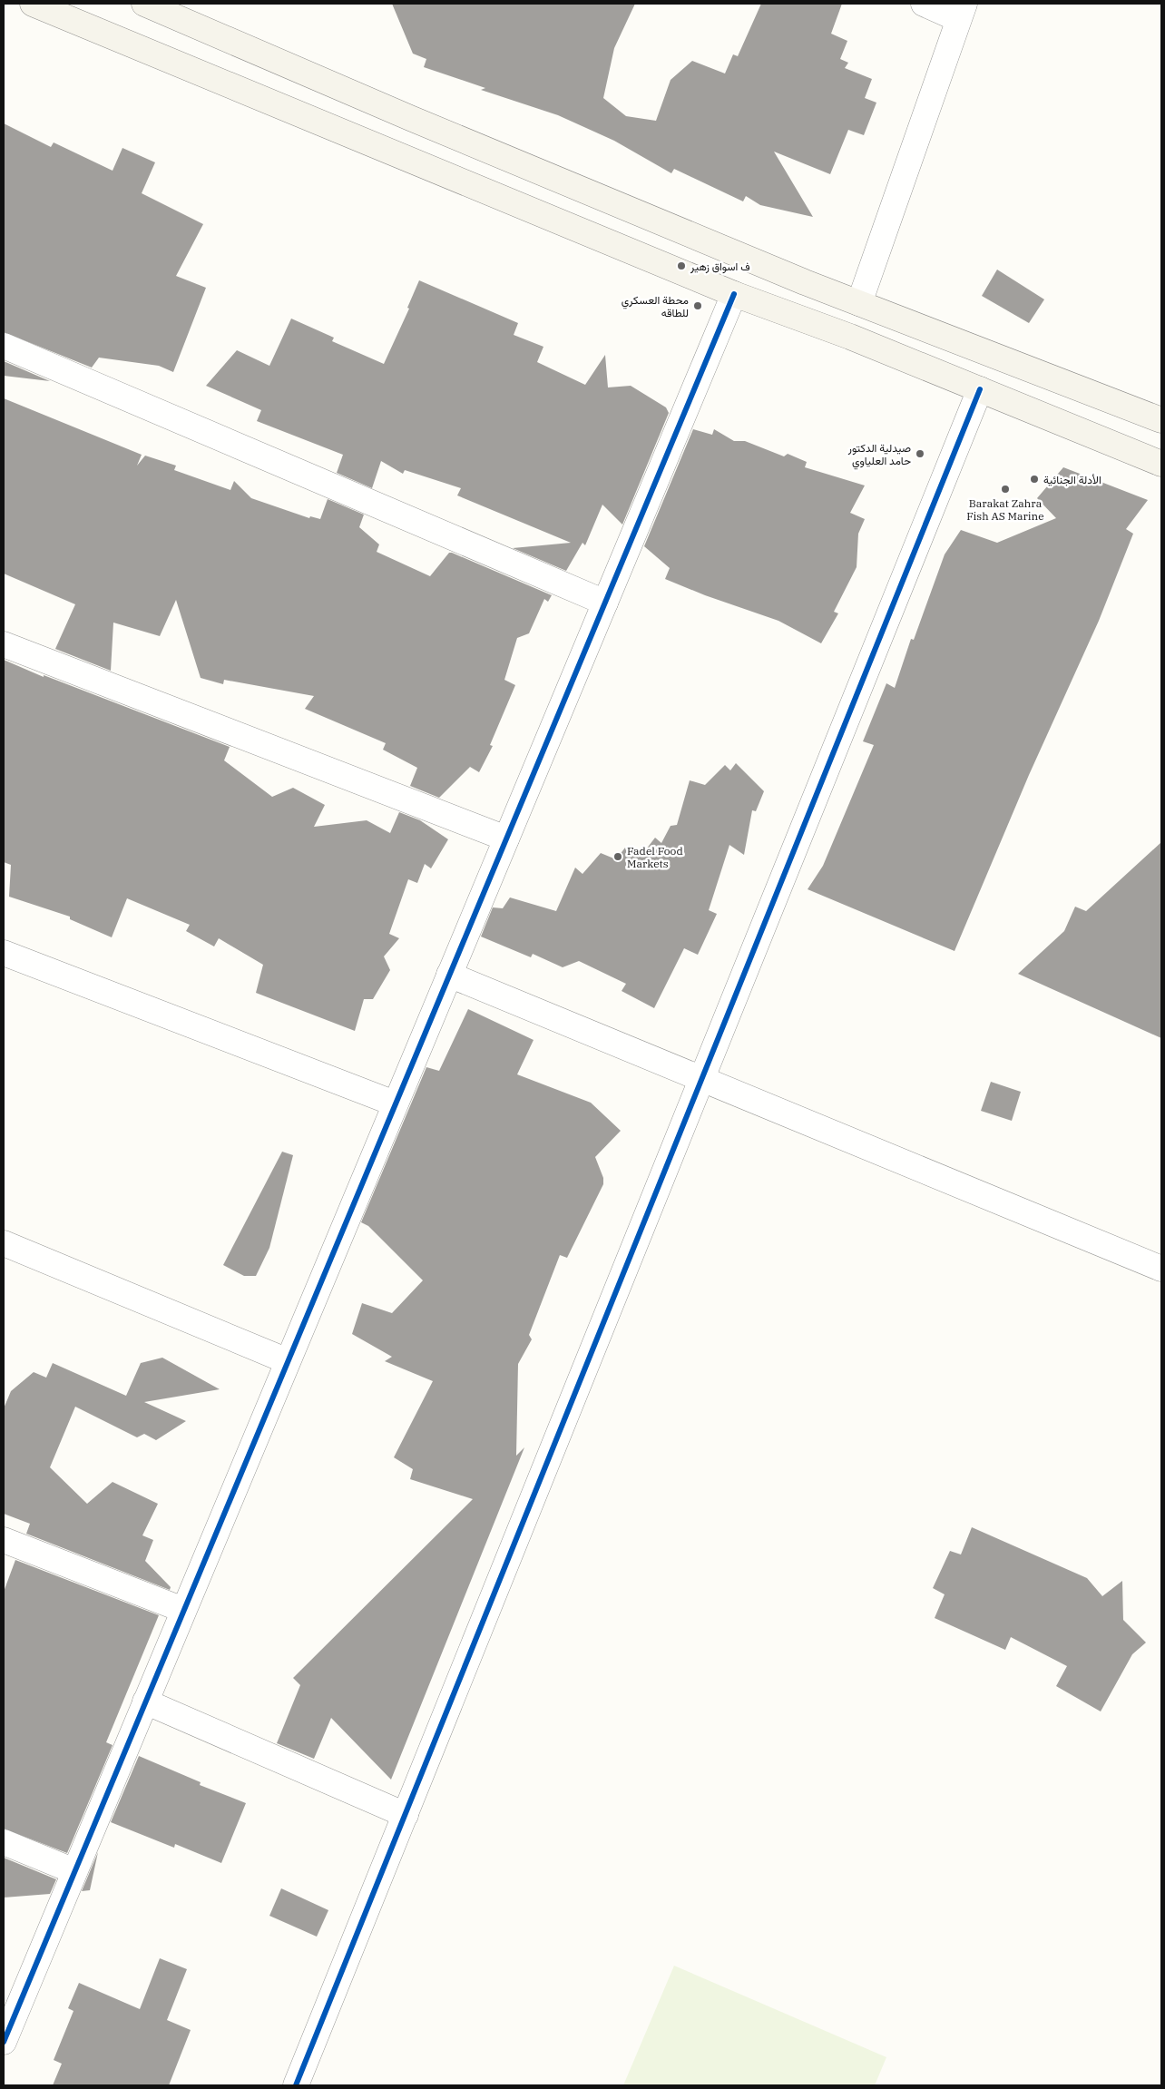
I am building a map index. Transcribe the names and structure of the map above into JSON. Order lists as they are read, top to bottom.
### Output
{
  "places": [
    "ف اسواق زهير",
    "محطة العسكري للطاقه",
    "صيدلية الدكتور حامد العلياوي",
    "الأدلة الجنائية",
    "Barakat Zahra Fish AS Marine",
    "Fadel Food Markets"
  ]
}
